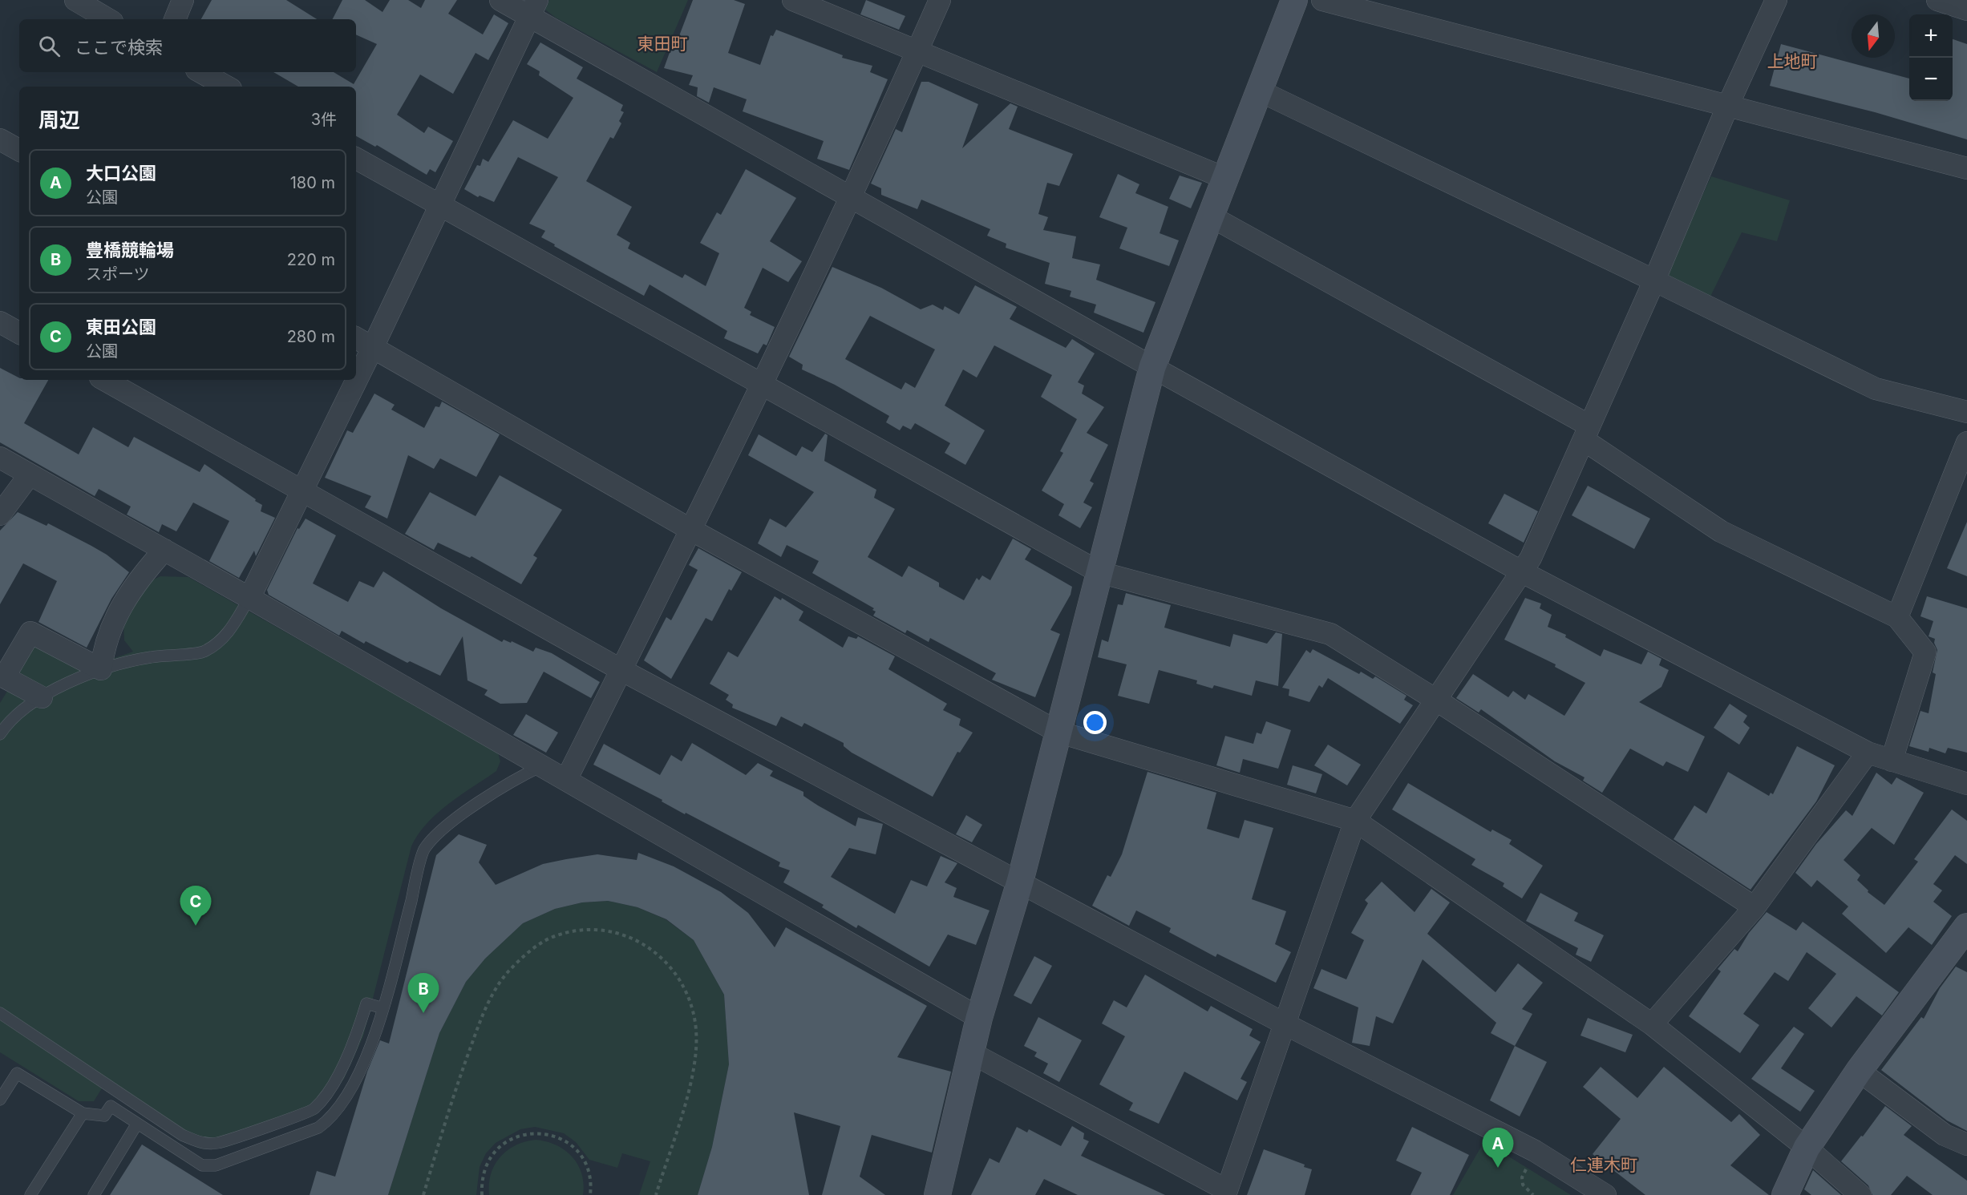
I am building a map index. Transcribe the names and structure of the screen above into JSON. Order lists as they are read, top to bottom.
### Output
{
  "districts": ["東田町", "上地町", "仁連木町"],
  "north": "bottom",
  "page": {
    "map_buttons": ["+", "−"],
    "search": "ここで検索",
    "heading": ["周辺", "3件"],
    "list": [
      {
        "mark": "A",
        "name": "大口公園",
        "note": "公園",
        "value": "180 m"
      },
      {
        "mark": "B",
        "name": "豊橋競輪場",
        "note": "スポーツ",
        "value": "220 m"
      },
      {
        "mark": "C",
        "name": "東田公園",
        "note": "公園",
        "value": "280 m"
      }
    ],
    "pins": ["C", "B", "A"]
  }
}
